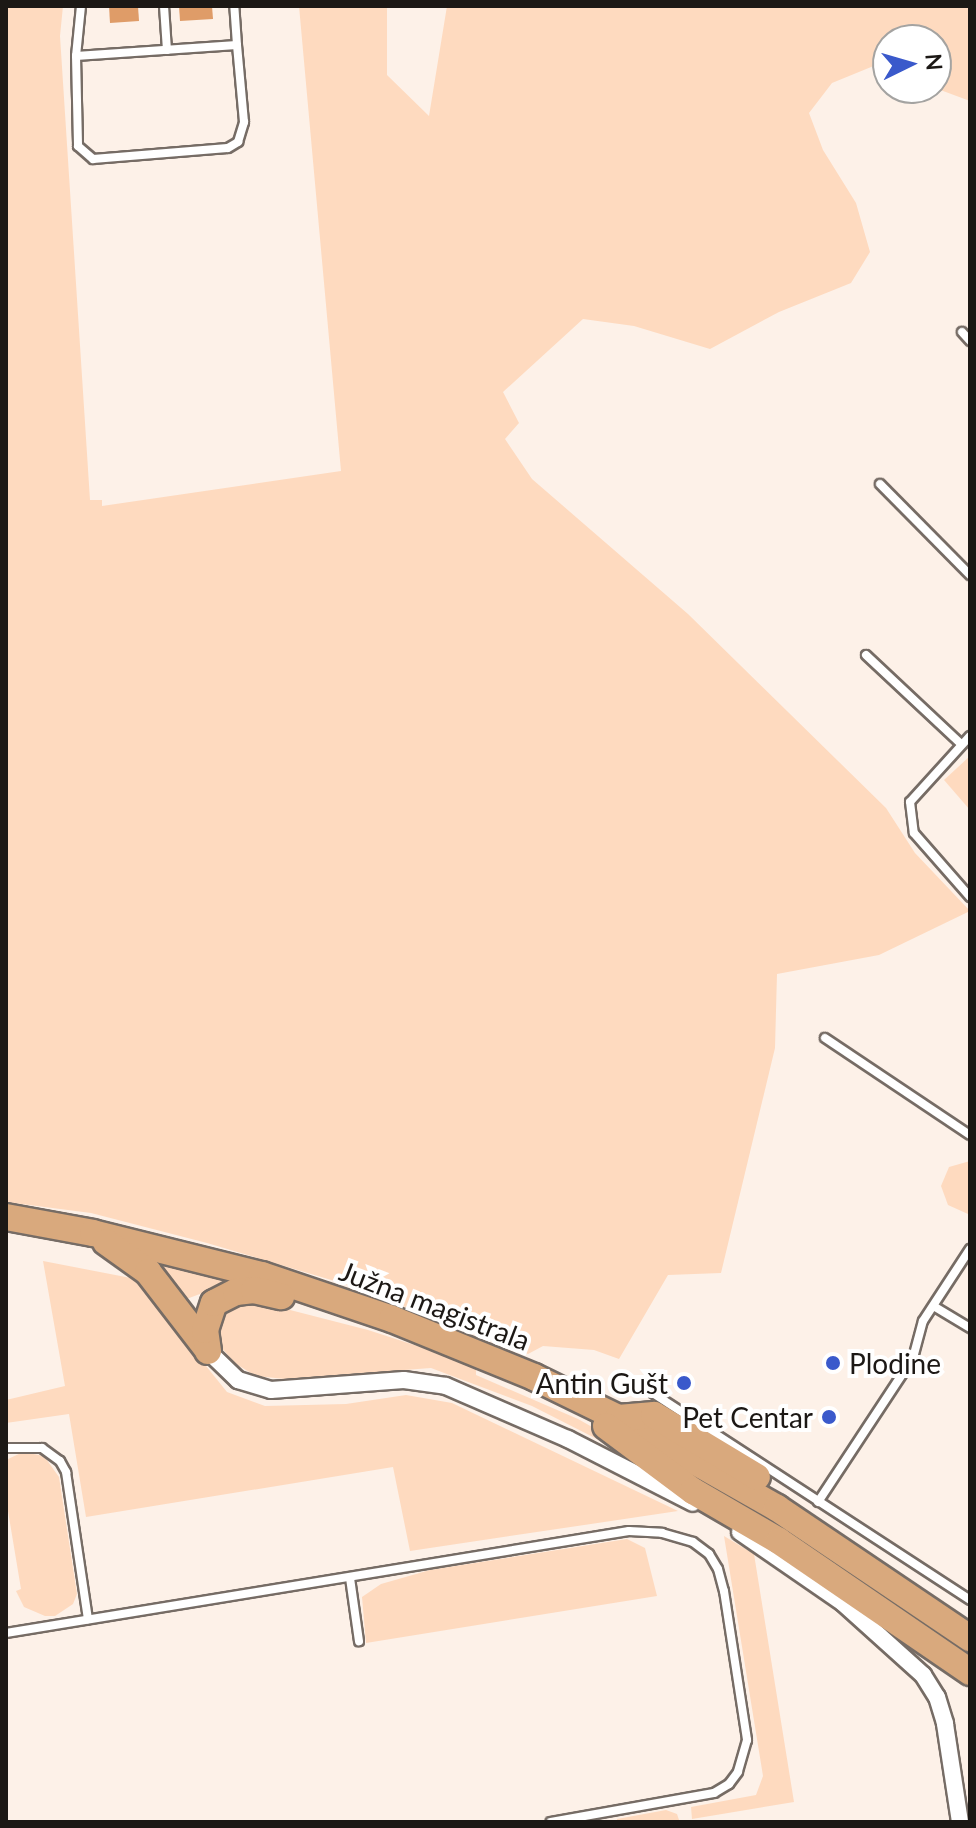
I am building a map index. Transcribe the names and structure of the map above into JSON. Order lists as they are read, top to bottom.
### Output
{
  "streets": {
    "main road": ["Južna magistrala"]
  },
  "places": ["Plodine", "Antin Gušt", "Pet Centar"],
  "north": "right"
}
